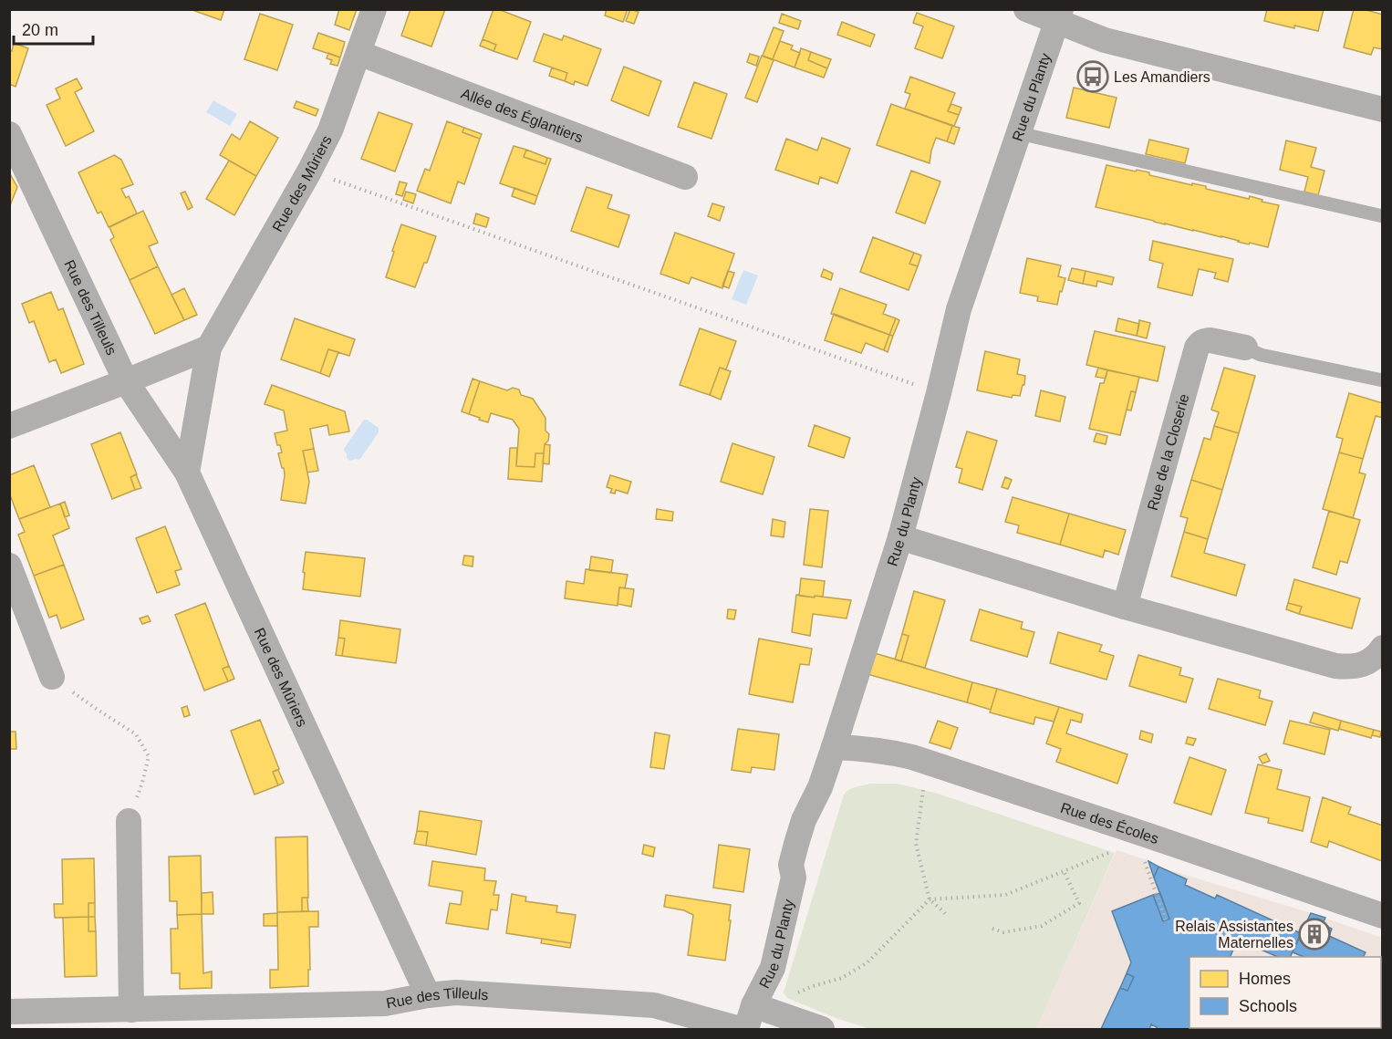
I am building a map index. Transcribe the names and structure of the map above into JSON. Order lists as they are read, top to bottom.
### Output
{
  "streets": {
    "street": [
      "Rue du Planty",
      "Allée des Églantiers",
      "Rue des Mûriers",
      "Rue des Tilleuls",
      "Rue de la Closerie",
      "Rue des Écoles"
    ]
  },
  "crossings": [
    ["Rue du Planty", "Rue des Écoles"],
    ["Allée des Églantiers", "Rue des Mûriers"],
    ["Rue des Mûriers", "Rue des Tilleuls"]
  ],
  "places": {
    "bus stop": ["Les Amandiers"],
    "building": ["Relais Assistantes Maternelles"]
  },
  "legend": ["Homes", "Schools"],
  "scale_bar": "20 m"
}
